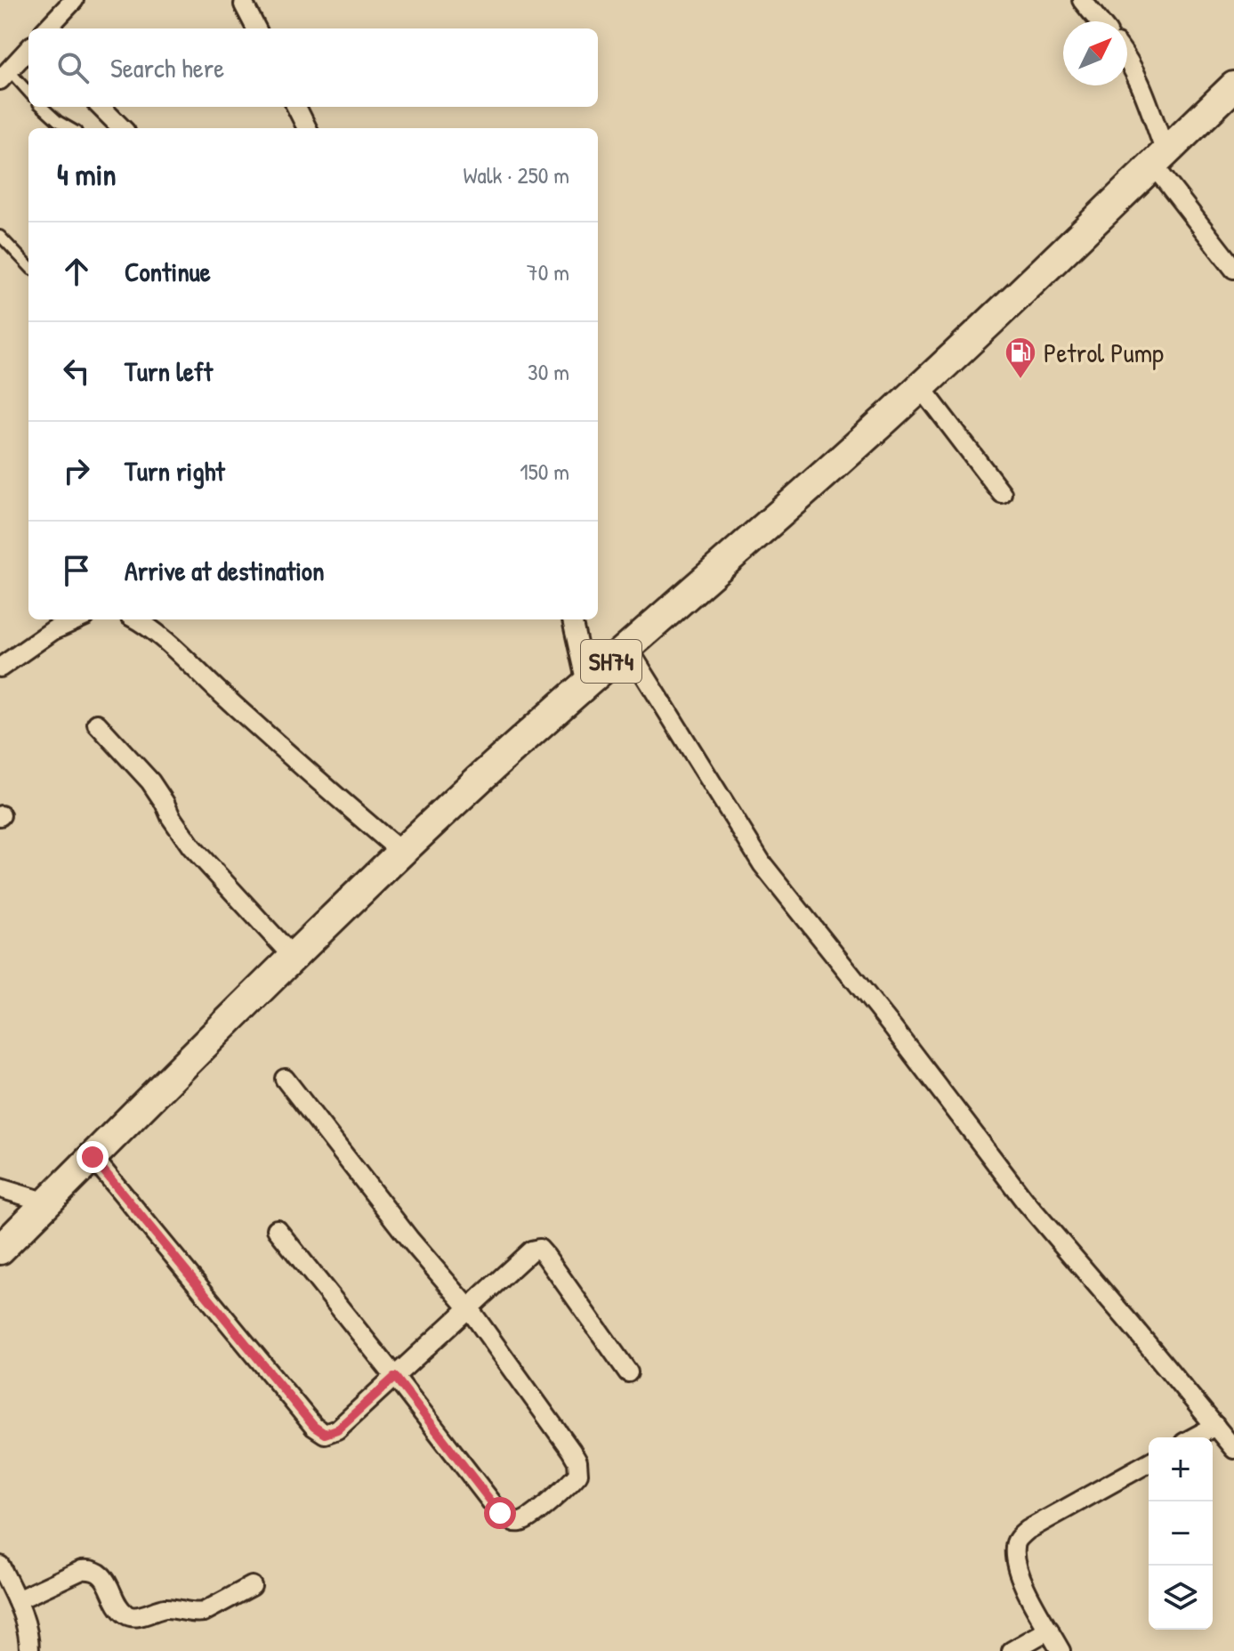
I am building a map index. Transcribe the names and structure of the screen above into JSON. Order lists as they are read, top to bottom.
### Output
{
  "streets": {
    "highway": ["SH74"]
  },
  "places": {
    "fuel station": ["Petrol Pump"]
  },
  "north": "top right",
  "page": {
    "search": "Search here",
    "heading": ["4 min", "Walk · 250 m"],
    "list": [
      ["Continue", "70 m"],
      ["Turn left", "30 m"],
      ["Turn right", "150 m"],
      "Arrive at destination"
    ],
    "map_buttons": ["+", "−"]
  }
}
